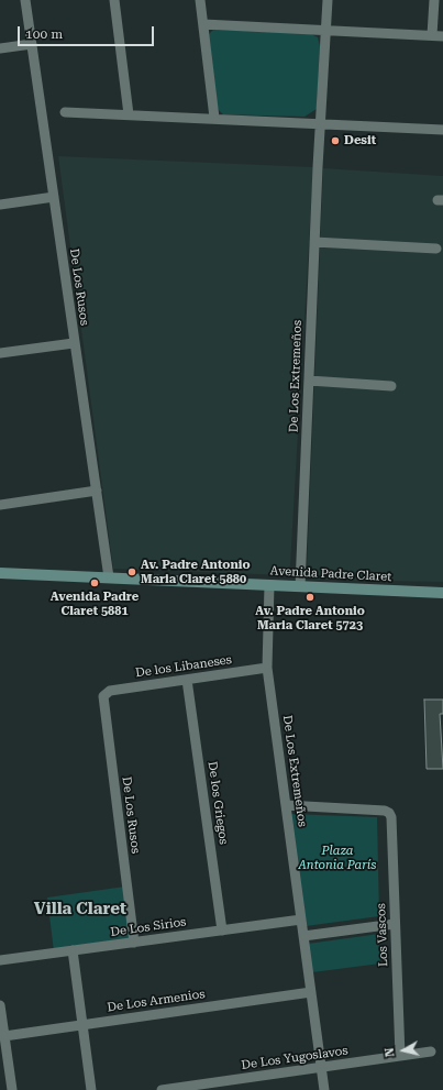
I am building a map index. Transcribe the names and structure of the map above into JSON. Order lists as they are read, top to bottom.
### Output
{
  "streets": {
    "main road": ["Avenida Padre Claret"],
    "street": [
      "De Los Rusos",
      "De Los Extremeños",
      "De los Libaneses",
      "De los Griegos",
      "De Los Sirios",
      "Los Vascos",
      "De Los Armenios",
      "De Los Yugoslavos"
    ]
  },
  "crossings": [
    ["De Los Rusos", "Avenida Padre Claret"],
    ["De Los Rusos", "De los Libaneses"],
    ["De Los Rusos", "De Los Sirios"],
    ["De Los Extremeños", "Avenida Padre Claret"],
    ["De Los Extremeños", "De los Libaneses"],
    ["De Los Extremeños", "De Los Sirios"],
    ["De Los Extremeños", "Los Vascos"],
    ["De Los Extremeños", "De Los Armenios"],
    ["De Los Extremeños", "De Los Yugoslavos"],
    ["De los Libaneses", "De los Griegos"],
    ["De los Griegos", "De Los Sirios"],
    ["Los Vascos", "De Los Yugoslavos"]
  ],
  "districts": ["Villa Claret"],
  "parks": ["Plaza Antonia París"],
  "places": [
    "Desit",
    "Av. Padre Antonio Maria Claret 5880",
    "Avenida Padre Claret 5881",
    "Av. Padre Antonio Maria Claret 5723"
  ],
  "scale_bar": "100 m",
  "north": "left"
}
